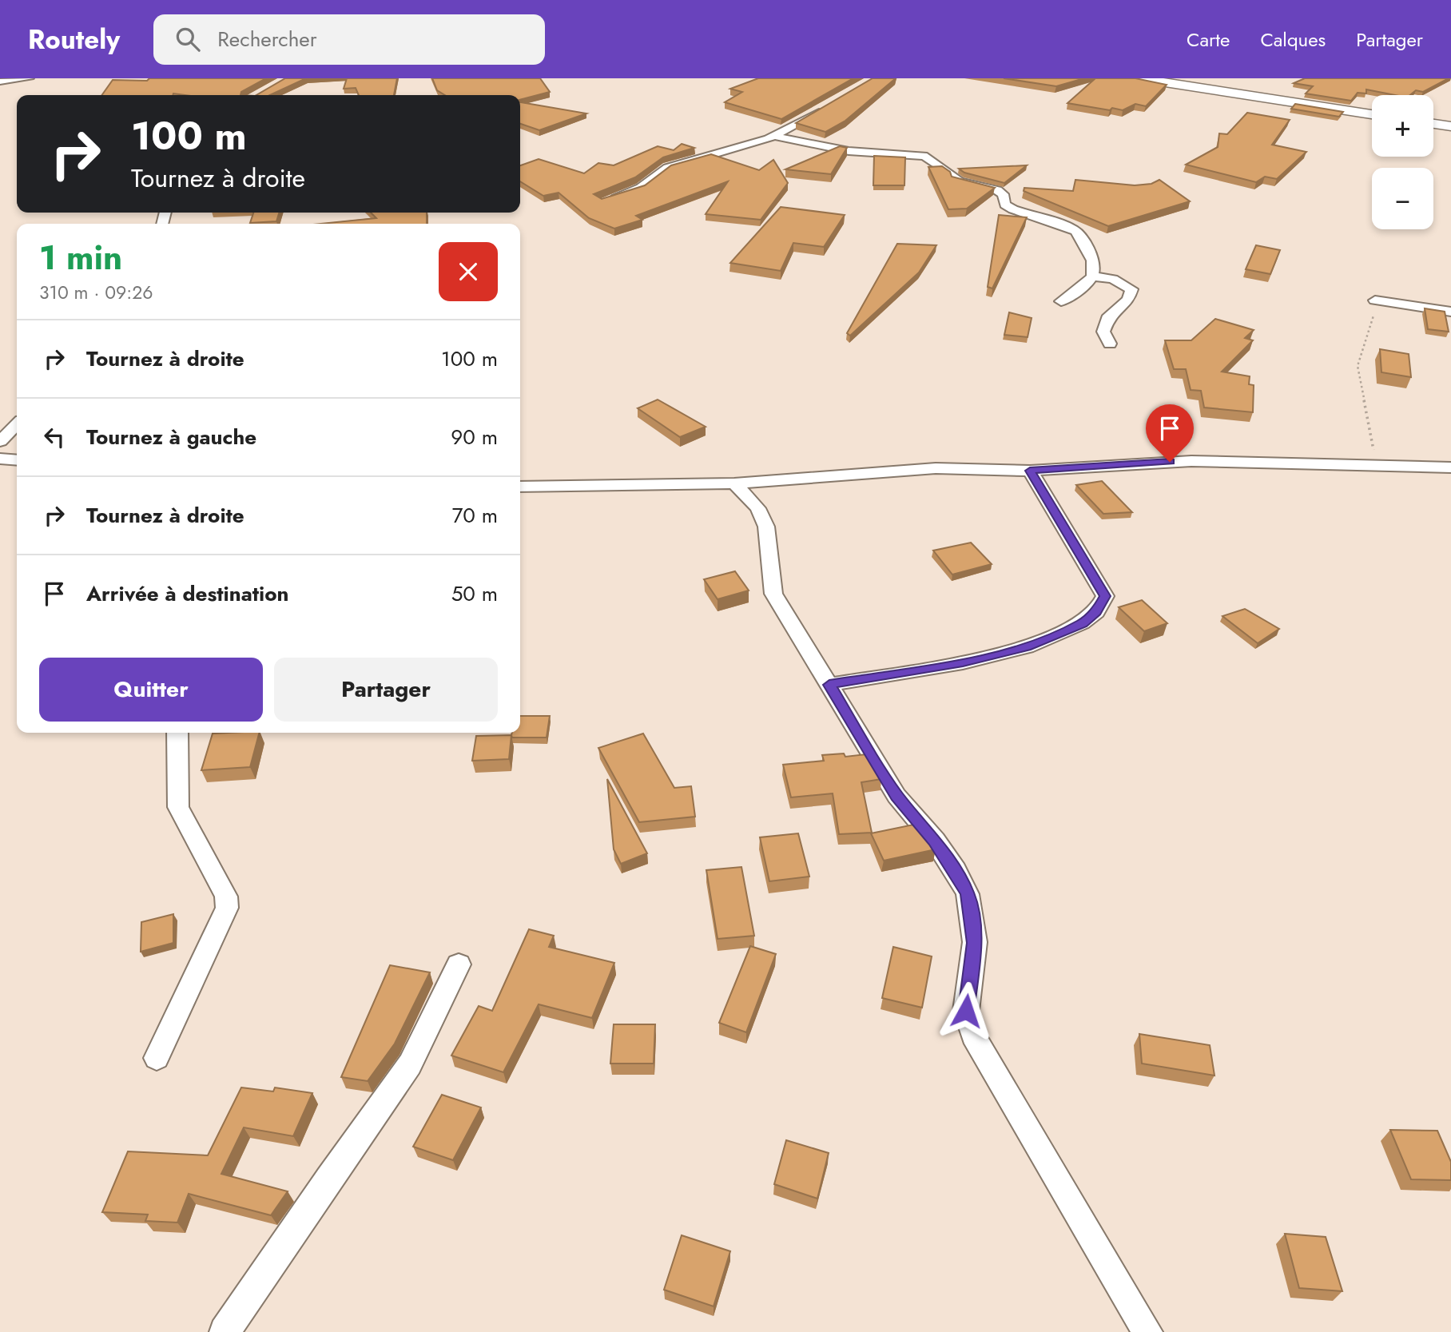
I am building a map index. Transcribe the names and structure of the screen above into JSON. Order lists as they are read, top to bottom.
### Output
{
  "page": {
    "header": "Routely",
    "search": "Rechercher",
    "nav": ["Carte", "Calques", "Partager"],
    "map_buttons": ["+", "−"],
    "turn": ["100 m", "Tournez à droite"],
    "heading": ["1 min", "310 m · 09:26"],
    "list": [
      {
        "name": "Tournez à droite",
        "value": "100 m"
      },
      {
        "name": "Tournez à gauche",
        "value": "90 m"
      },
      {
        "name": "Tournez à droite",
        "value": "70 m"
      },
      {
        "name": "Arrivée à destination",
        "value": "50 m"
      }
    ],
    "buttons": ["Quitter", "Partager"]
  }
}
